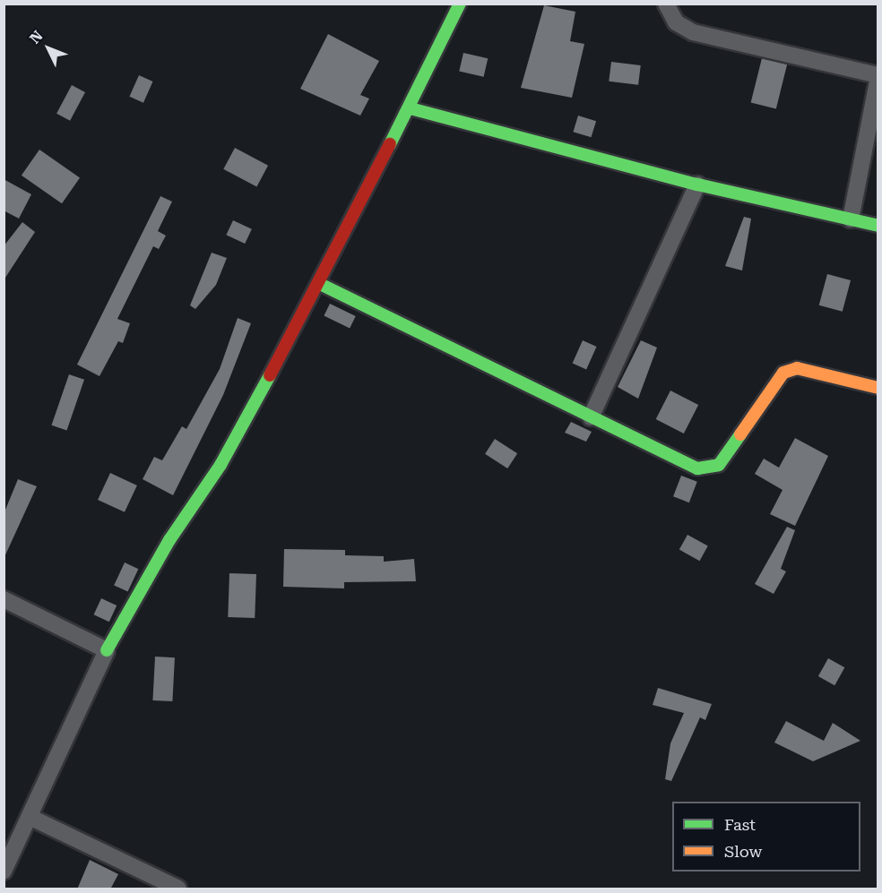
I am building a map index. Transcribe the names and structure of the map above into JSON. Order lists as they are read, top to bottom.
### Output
{
  "legend": ["Fast", "Slow"],
  "north": "top left"
}
